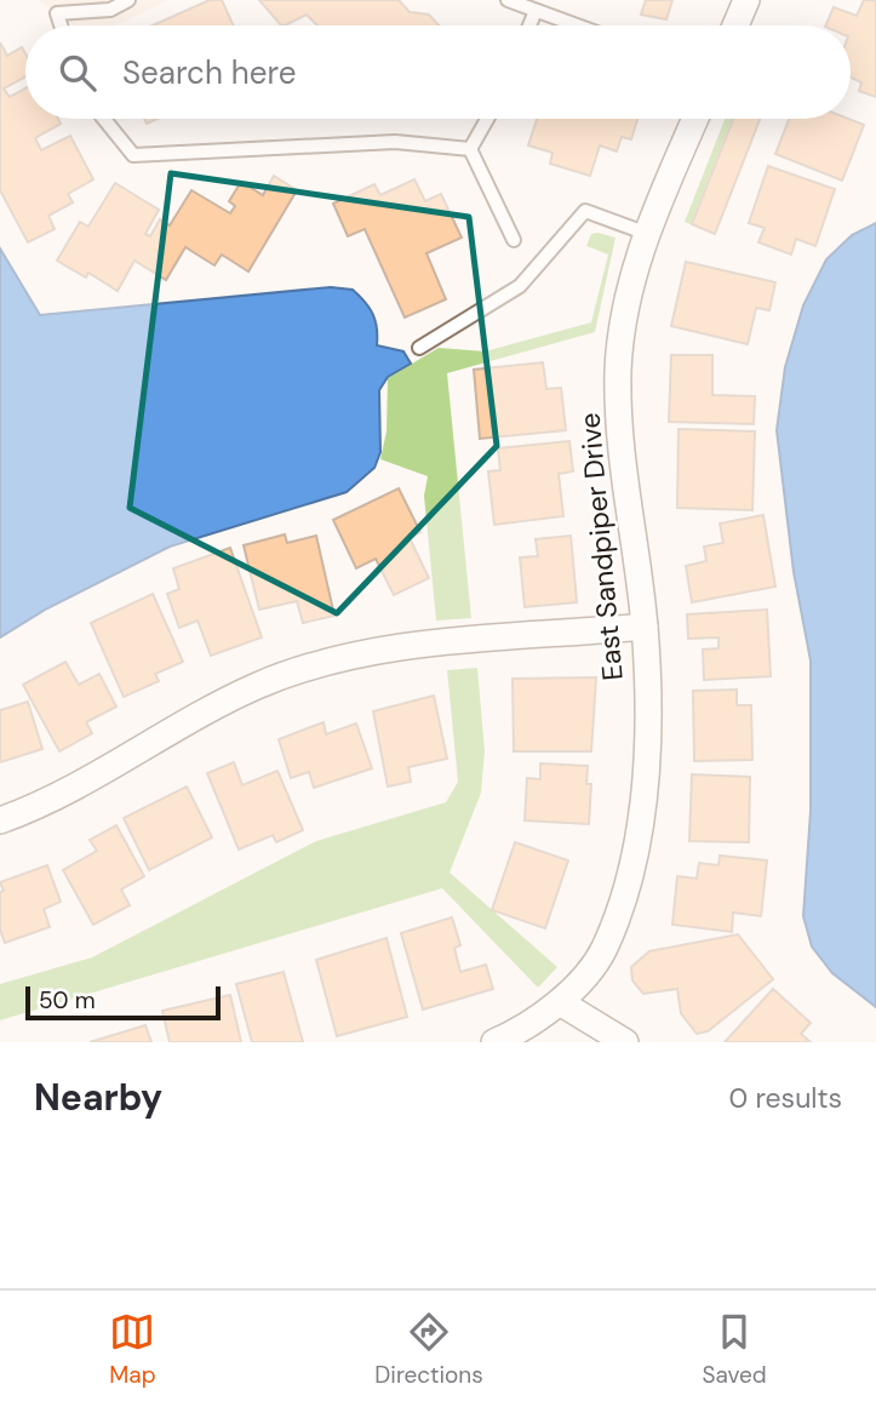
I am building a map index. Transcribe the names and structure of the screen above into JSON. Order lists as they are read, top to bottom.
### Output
{
  "streets": {
    "street": ["East Sandpiper Drive"]
  },
  "scale_bar": "50 m",
  "page": {
    "search": "Search here",
    "scale": "50 m",
    "heading": ["Nearby", "0 results"],
    "nav": ["Map", "Directions", "Saved"]
  }
}
